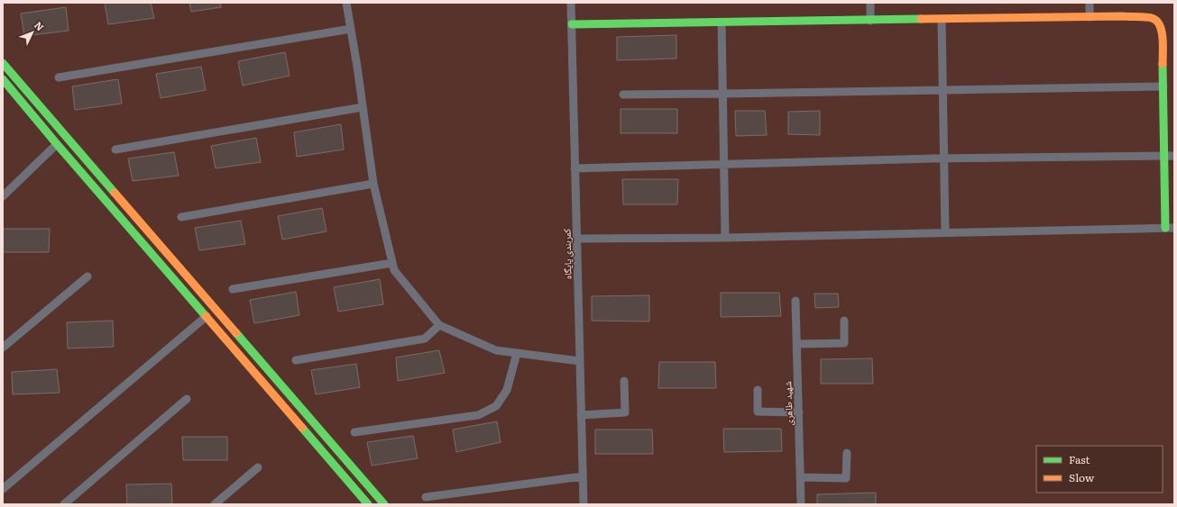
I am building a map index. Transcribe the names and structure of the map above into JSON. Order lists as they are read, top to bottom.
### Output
{
  "streets": {
    "street": ["کمربندی پایگاه", "شهید طاهری"]
  },
  "legend": ["Fast", "Slow"],
  "north": "top right"
}
